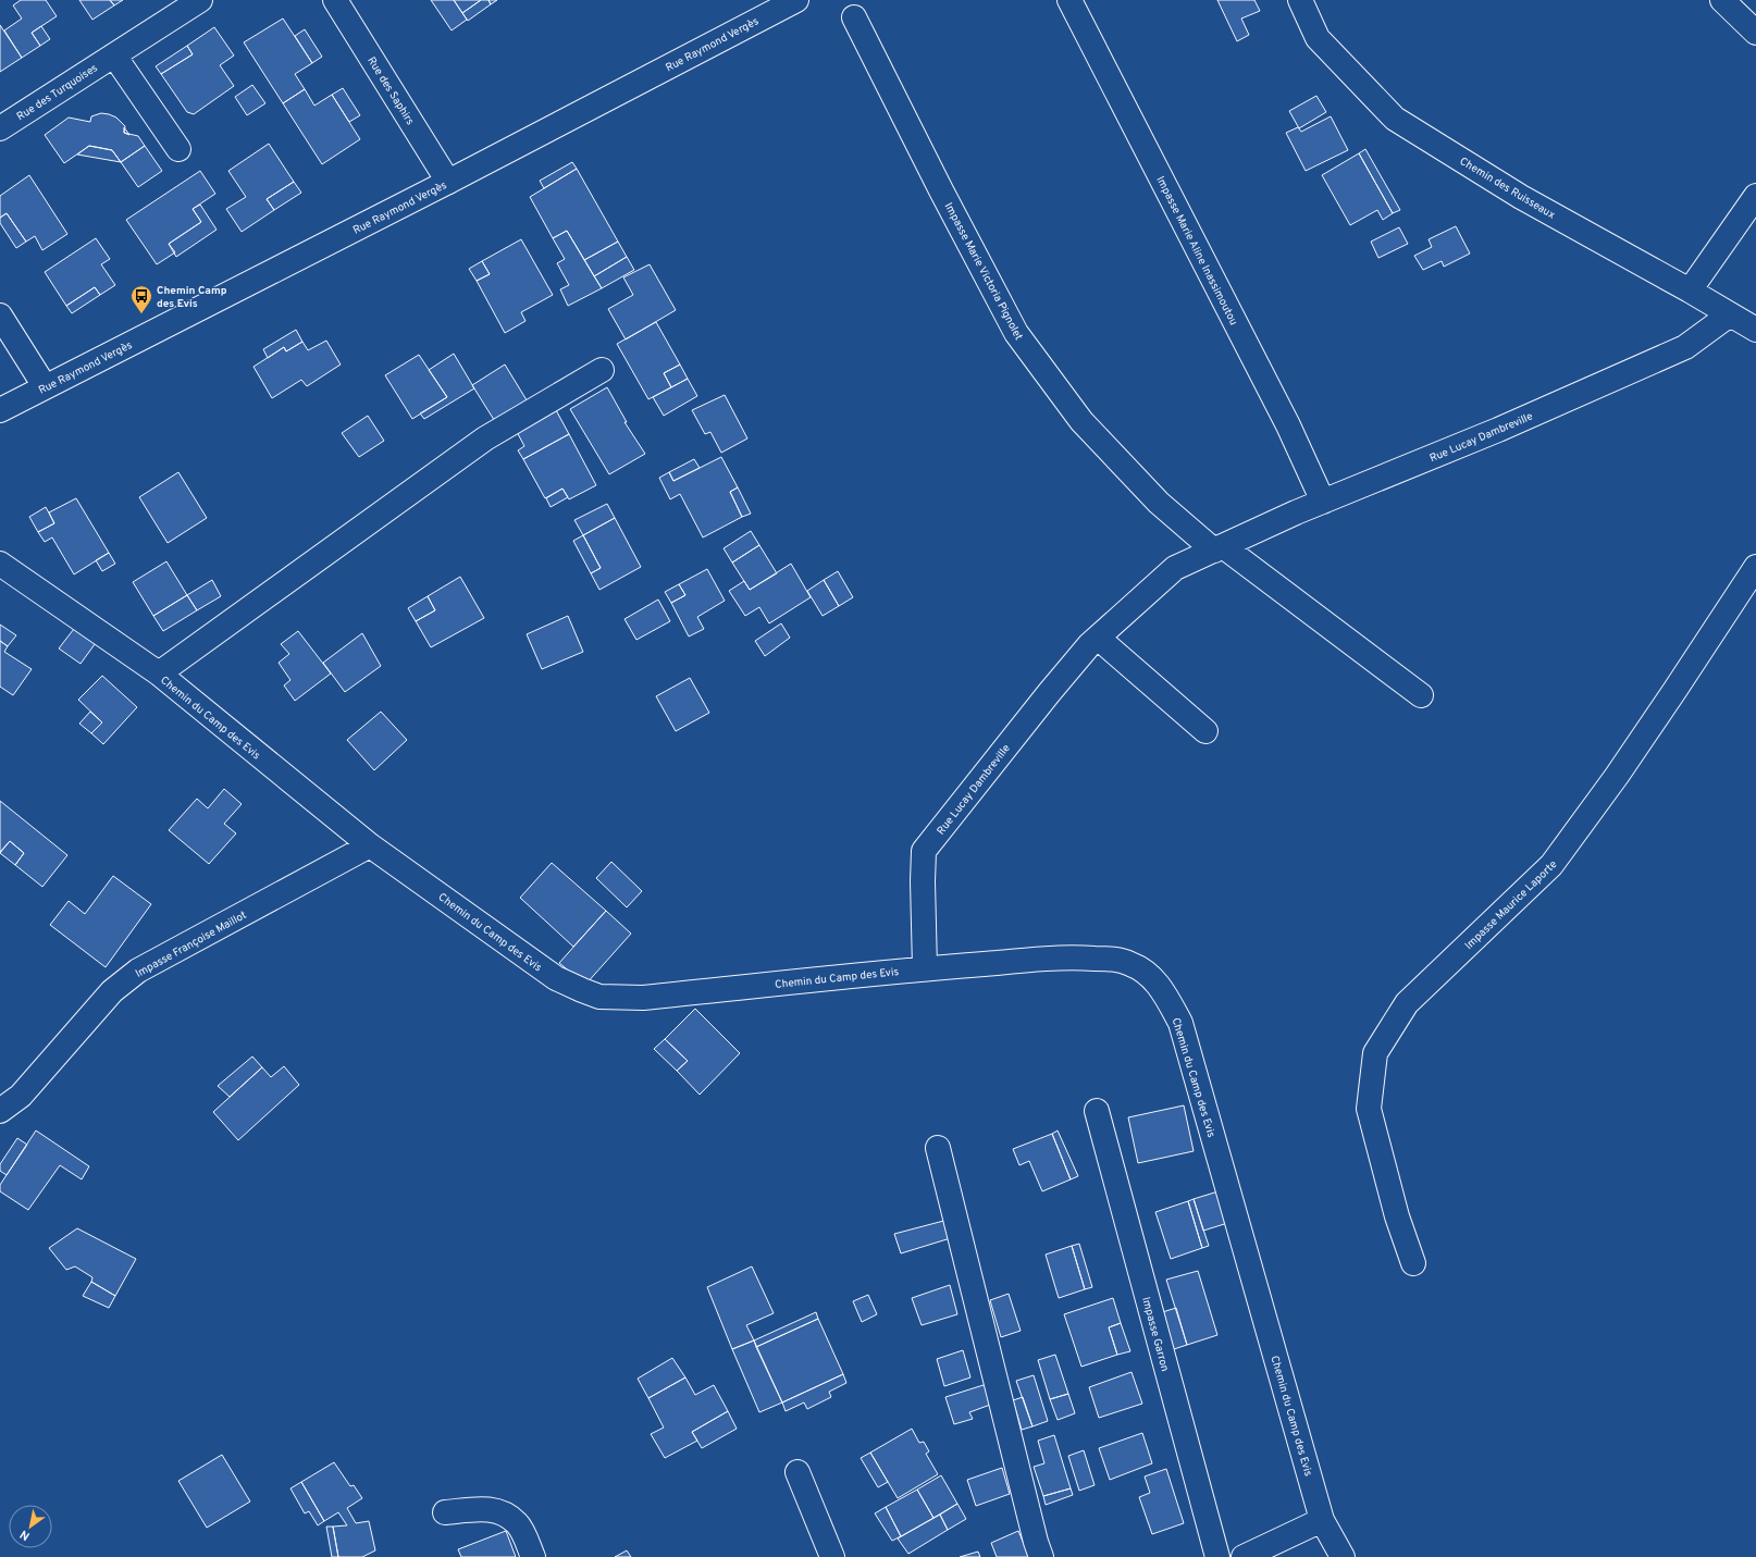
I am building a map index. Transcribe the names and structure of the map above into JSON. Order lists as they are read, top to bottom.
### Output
{
  "streets": {
    "street": [
      "Rue Raymond Vergès",
      "Rue des Saphirs",
      "Rue des Turquoises",
      "Chemin des Ruisseaux",
      "Impasse Marie Aline Inassimoutou",
      "Impasse Marie Victoria Pignolet",
      "Rue Lucay Dambreville",
      "Chemin du Camp des Evis",
      "Impasse Maurice Laporte",
      "Impasse Françoise Maillot",
      "Impasse Garron"
    ]
  },
  "crossings": [
    ["Rue Raymond Vergès", "Rue des Saphirs"],
    ["Chemin des Ruisseaux", "Rue Lucay Dambreville"],
    ["Impasse Marie Aline Inassimoutou", "Rue Lucay Dambreville"],
    ["Impasse Marie Victoria Pignolet", "Rue Lucay Dambreville"],
    ["Rue Lucay Dambreville", "Chemin du Camp des Evis"],
    ["Chemin du Camp des Evis", "Impasse Françoise Maillot"]
  ],
  "places": {
    "bus stop": ["Chemin Camp des Evis"]
  },
  "north": "bottom left"
}
